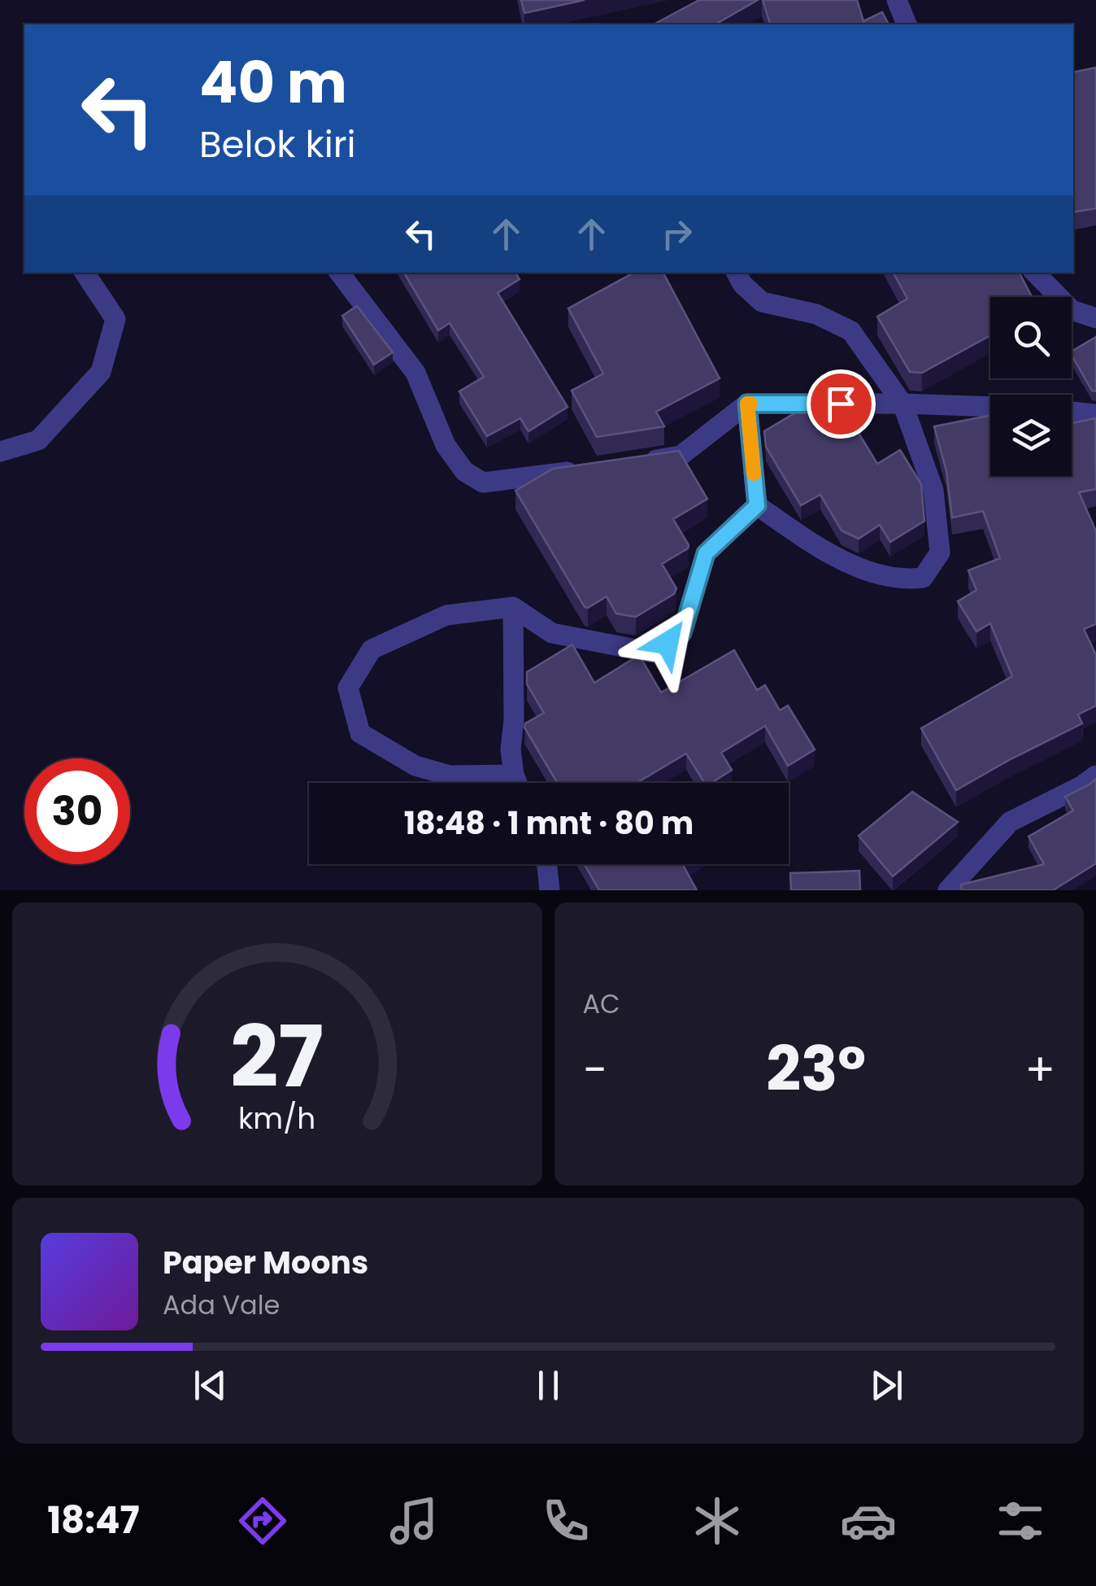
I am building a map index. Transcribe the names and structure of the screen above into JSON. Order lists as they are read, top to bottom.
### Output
{
  "page": {
    "turn": ["40 m", "Belok kiri"],
    "limit": "30",
    "trip": "18:48 · 1 mnt · 80 m",
    "tile": "AC",
    "heat": ["−", "23°", "+"],
    "song": ["Paper Moons", "Ada Vale"],
    "tabs": "18:47",
    "gauge": ["27", "km/h"]
  }
}
